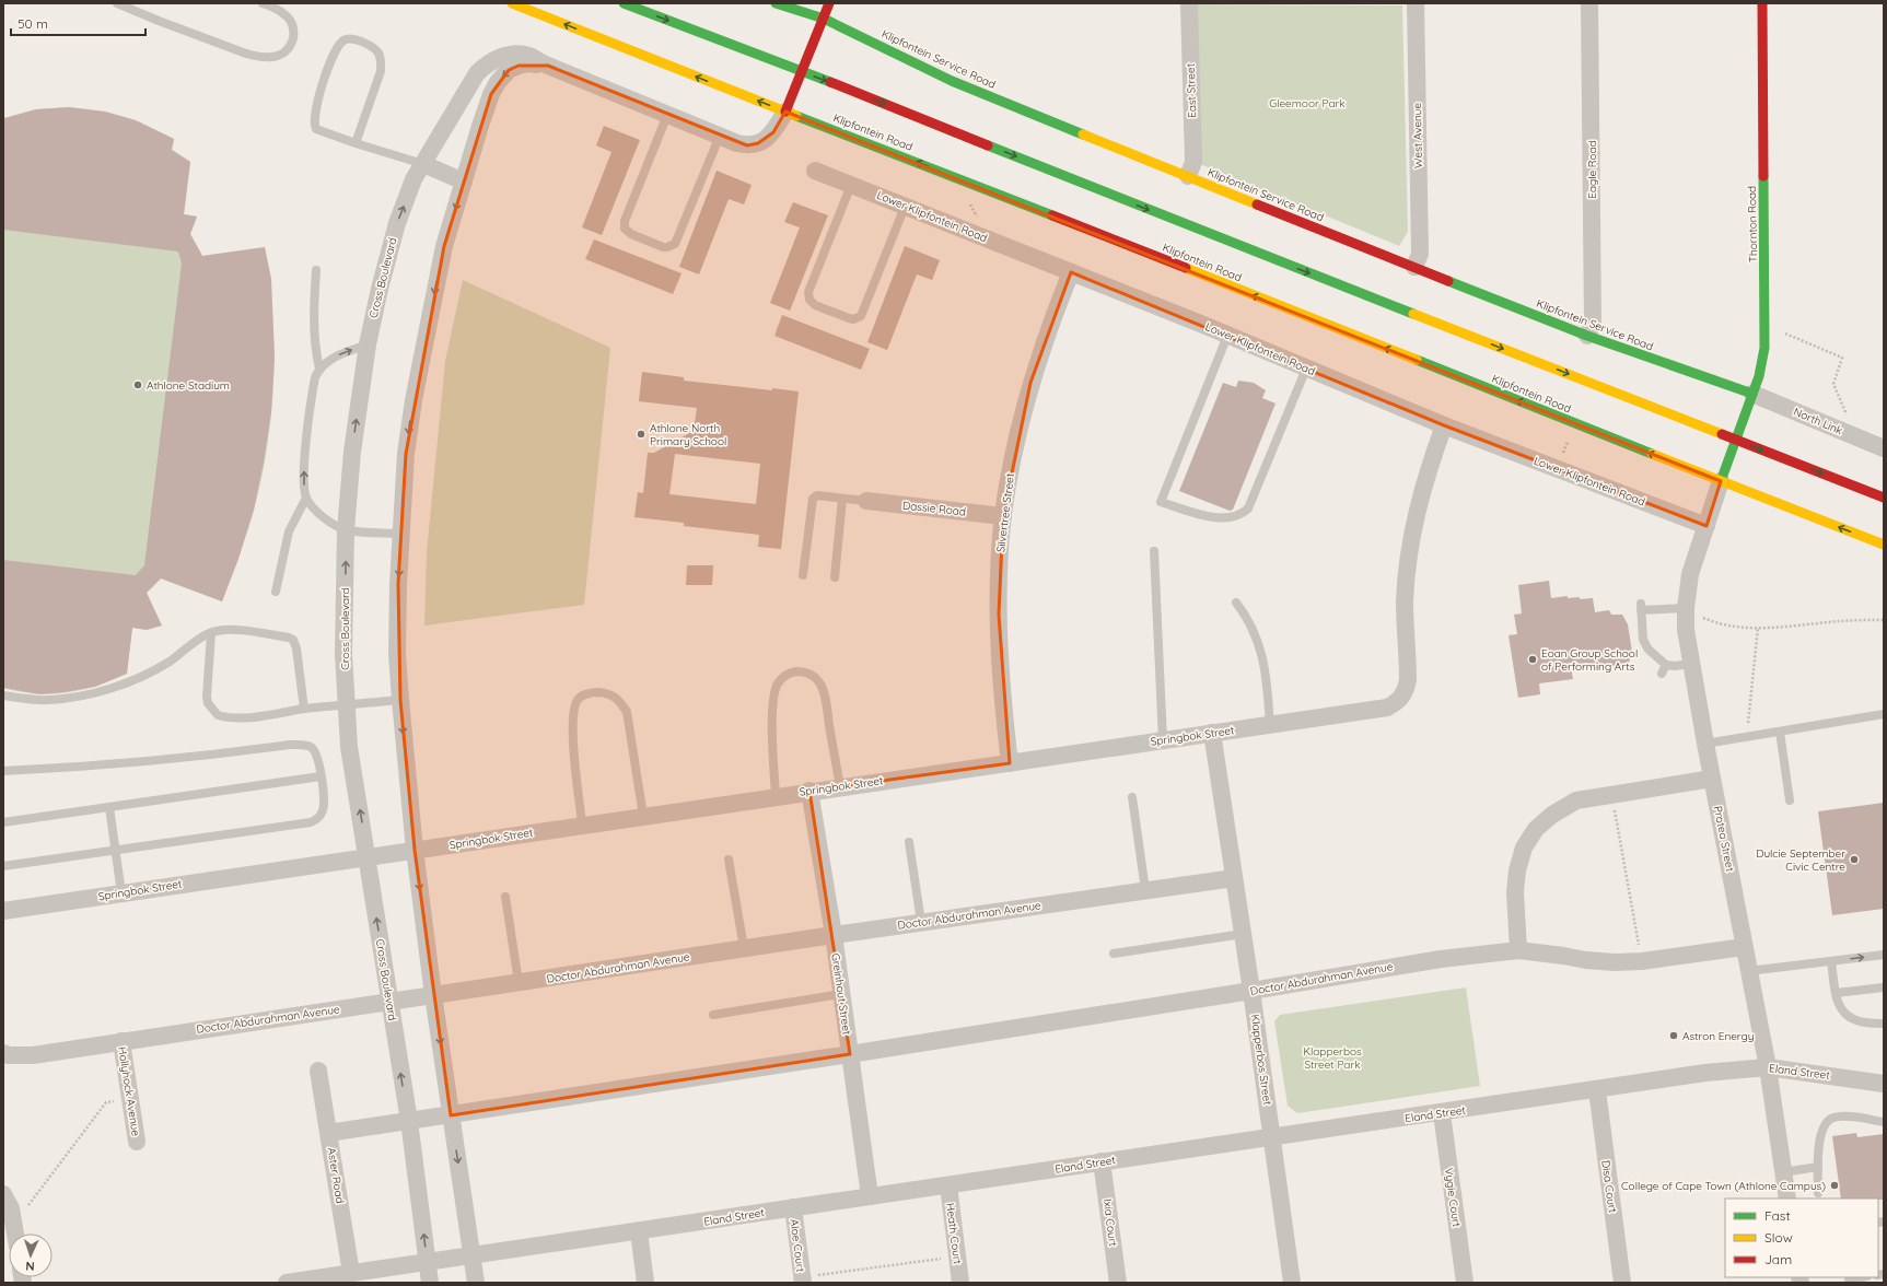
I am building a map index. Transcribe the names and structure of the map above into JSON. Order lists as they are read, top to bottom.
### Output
{
  "streets": {
    "main road": ["Klipfontein Service Road", "Klipfontein Road", "Thornton Road"],
    "street": [
      "East Street",
      "West Avenue",
      "Eagle Road",
      "Lower Klipfontein Road",
      "Cross Boulevard",
      "North Link",
      "Dassie Road",
      "Silvertree Street",
      "Springbok Street",
      "Protea Street",
      "Doctor Abdurahman Avenue",
      "Greinhout Street",
      "Klapperbos Street",
      "Eland Street",
      "Hollyhock Avenue",
      "Aster Road",
      "Disa Court",
      "Vygie Court",
      "Ixia Court",
      "Heath Court",
      "Aloe Court"
    ]
  },
  "crossings": [
    ["Klipfontein Service Road", "East Street"],
    ["Klipfontein Service Road", "West Avenue"],
    ["Klipfontein Service Road", "Eagle Road"],
    ["Klipfontein Service Road", "Thornton Road"],
    ["Klipfontein Service Road", "North Link"],
    ["Klipfontein Road", "Thornton Road"],
    ["Klipfontein Road", "Cross Boulevard"],
    ["Klipfontein Road", "Protea Street"],
    ["Lower Klipfontein Road", "Silvertree Street"],
    ["Lower Klipfontein Road", "Springbok Street"],
    ["Lower Klipfontein Road", "Protea Street"],
    ["Thornton Road", "North Link"],
    ["Thornton Road", "Protea Street"],
    ["Cross Boulevard", "Springbok Street"],
    ["Cross Boulevard", "Doctor Abdurahman Avenue"],
    ["Cross Boulevard", "Eland Street"],
    ["Cross Boulevard", "Aster Road"],
    ["Dassie Road", "Silvertree Street"],
    ["Silvertree Street", "Springbok Street"],
    ["Springbok Street", "Greinhout Street"],
    ["Springbok Street", "Klapperbos Street"],
    ["Protea Street", "Doctor Abdurahman Avenue"],
    ["Protea Street", "Eland Street"],
    ["Doctor Abdurahman Avenue", "Greinhout Street"],
    ["Doctor Abdurahman Avenue", "Klapperbos Street"],
    ["Doctor Abdurahman Avenue", "Hollyhock Avenue"],
    ["Doctor Abdurahman Avenue", "Aster Road"],
    ["Greinhout Street", "Eland Street"],
    ["Klapperbos Street", "Eland Street"],
    ["Eland Street", "Aster Road"],
    ["Eland Street", "Disa Court"],
    ["Eland Street", "Vygie Court"],
    ["Eland Street", "Ixia Court"],
    ["Eland Street", "Heath Court"],
    ["Eland Street", "Aloe Court"]
  ],
  "parks": ["Gleemoor Park", "Klapperbos Street Park"],
  "places": [
    "Athlone Stadium",
    "Athlone North Primary School",
    "Eoan Group School of Performing Arts",
    "Dulcie September Civic Centre",
    "Astron Energy",
    "College of Cape Town (Athlone Campus)"
  ],
  "legend": ["Fast", "Slow", "Jam"],
  "scale_bar": "50 m",
  "north": "bottom"
}
